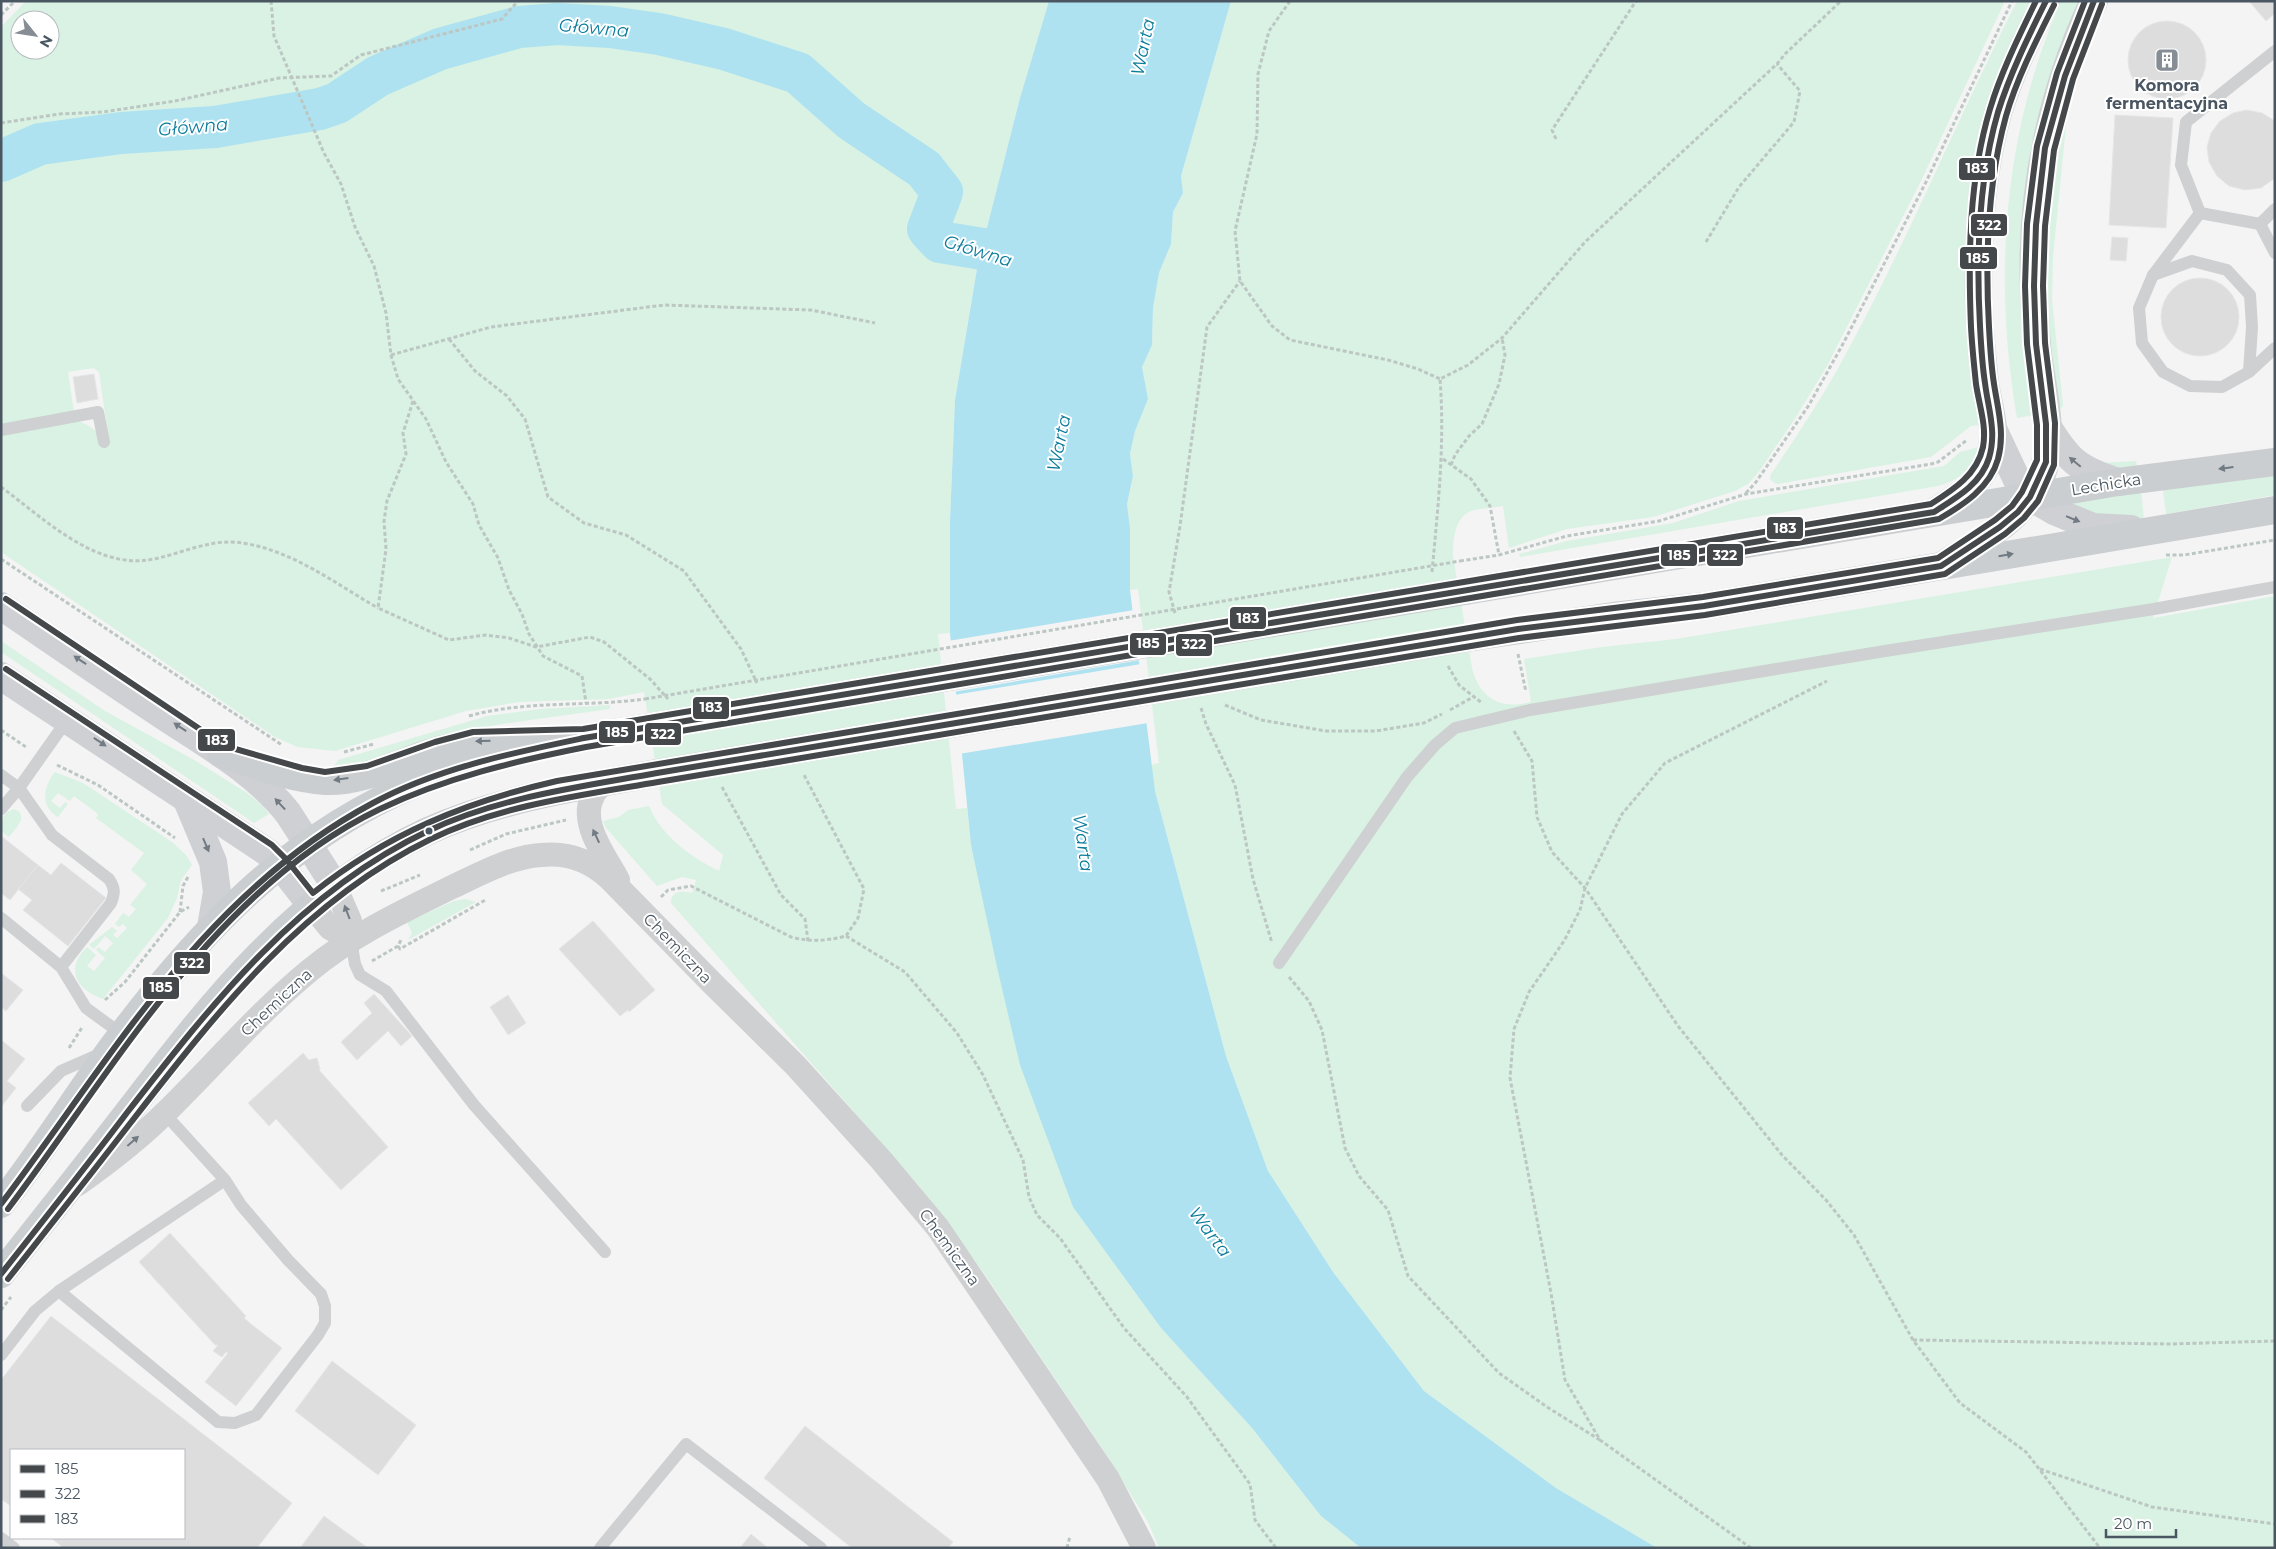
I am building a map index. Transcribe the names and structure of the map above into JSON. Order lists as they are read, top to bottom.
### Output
{
  "streets": {
    "main road": ["Lechicka"],
    "street": ["Chemiczna"]
  },
  "water": ["Główna", "Warta"],
  "places": {
    "building": ["Komora fermentacyjna"]
  },
  "lines": ["transit line 185", "transit line 183", "transit line 322"],
  "legend": ["185", "322", "183"],
  "scale_bar": "20 m",
  "north": "bottom right"
}
